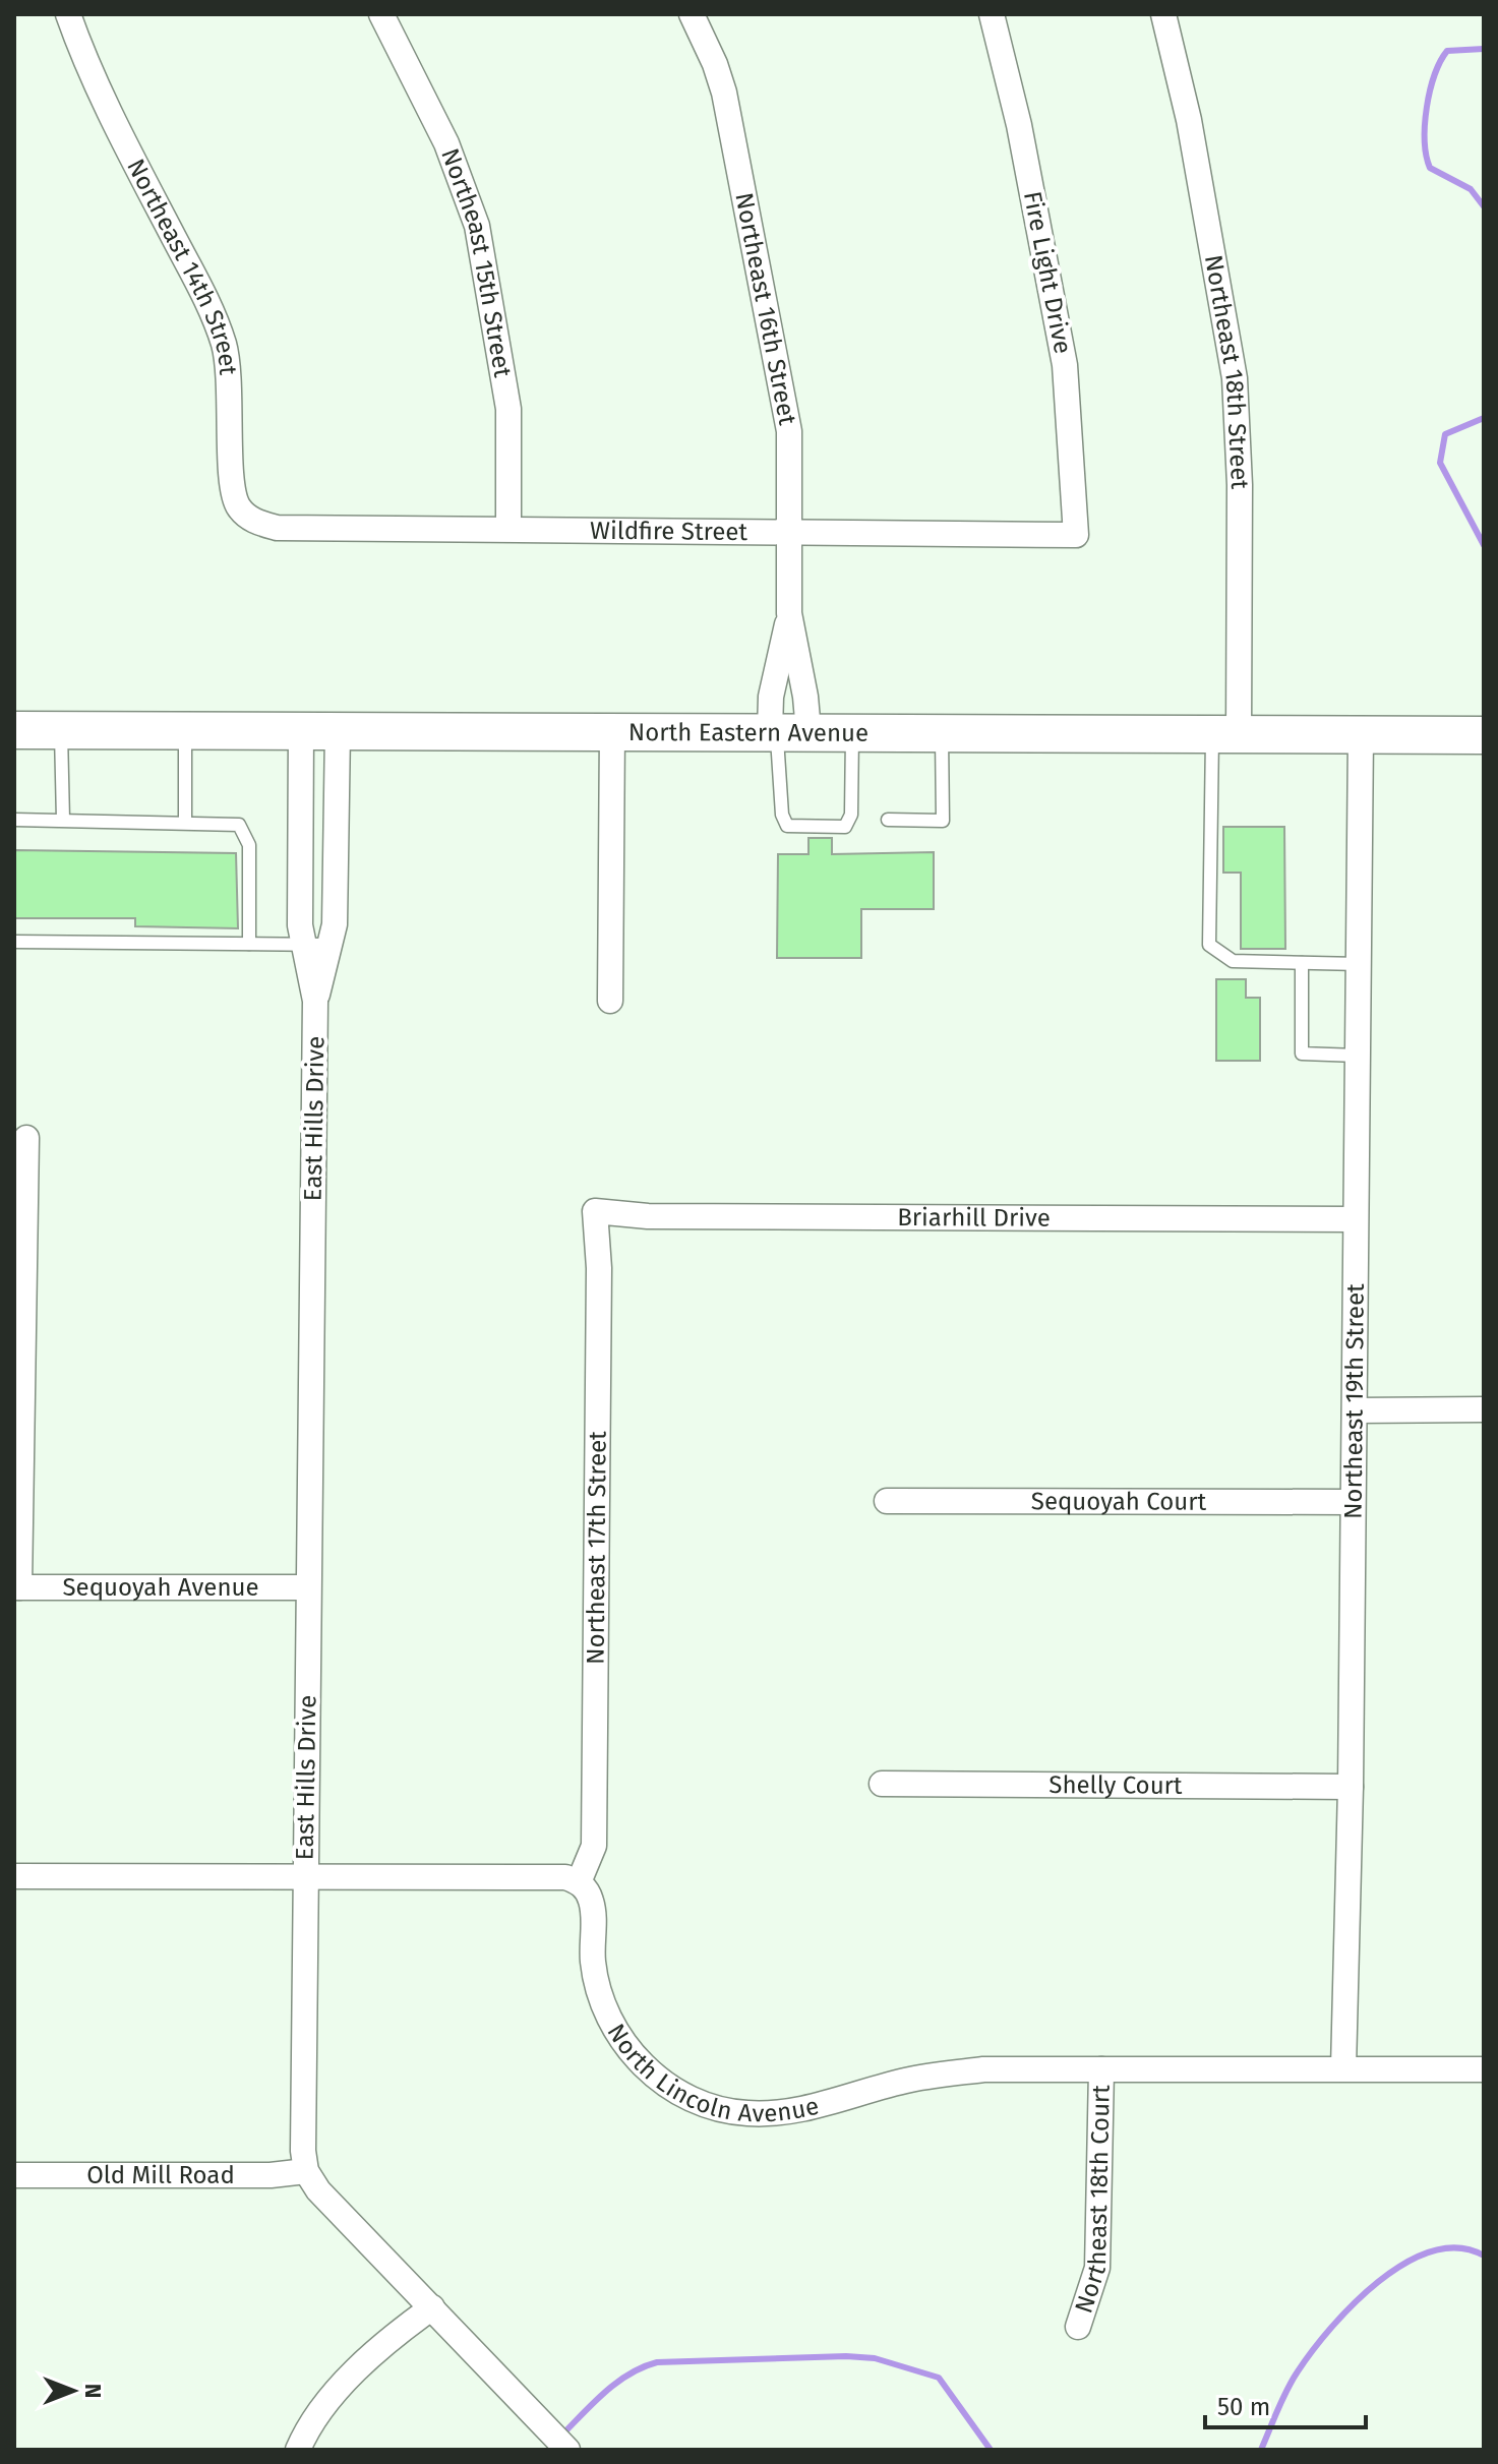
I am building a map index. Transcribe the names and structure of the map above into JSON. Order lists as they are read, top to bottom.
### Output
{
  "streets": {
    "main road": ["North Eastern Avenue"],
    "street": [
      "Northeast 15th Street",
      "Northeast 14th Street",
      "Fire Light Drive",
      "Northeast 16th Street",
      "Northeast 18th Street",
      "Wildfire Street",
      "East Hills Drive",
      "Briarhill Drive",
      "Northeast 19th Street",
      "Sequoyah Court",
      "Northeast 17th Street",
      "Sequoyah Avenue",
      "Shelly Court",
      "North Lincoln Avenue",
      "Old Mill Road",
      "Northeast 18th Court"
    ]
  },
  "crossings": [
    ["Northeast 15th Street", "Wildfire Street"],
    ["Northeast 14th Street", "Wildfire Street"],
    ["Fire Light Drive", "Wildfire Street"],
    ["Northeast 16th Street", "Wildfire Street"],
    ["Northeast 16th Street", "North Eastern Avenue"],
    ["Northeast 18th Street", "North Eastern Avenue"],
    ["North Eastern Avenue", "East Hills Drive"],
    ["North Eastern Avenue", "Northeast 19th Street"],
    ["East Hills Drive", "Sequoyah Avenue"],
    ["East Hills Drive", "Old Mill Road"],
    ["Briarhill Drive", "Northeast 19th Street"],
    ["Briarhill Drive", "Northeast 17th Street"],
    ["Northeast 19th Street", "Sequoyah Court"],
    ["Northeast 19th Street", "Shelly Court"],
    ["Northeast 19th Street", "North Lincoln Avenue"],
    ["Northeast 17th Street", "North Lincoln Avenue"],
    ["North Lincoln Avenue", "Northeast 18th Court"]
  ],
  "scale_bar": "50 m",
  "north": "right"
}
